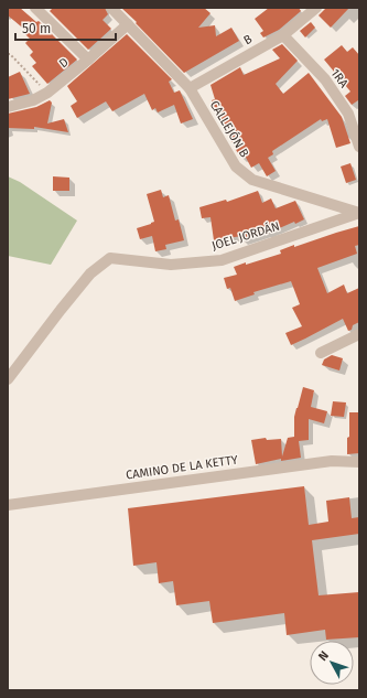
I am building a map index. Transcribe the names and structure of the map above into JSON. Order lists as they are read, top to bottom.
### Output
{
  "streets": {
    "street": [
      "B",
      "D",
      "1RA",
      "CALLEJÓN B",
      "JOEL JORDÁN",
      "CAMINO DE LA KETTY"
    ]
  },
  "crossings": [
    ["B", "1RA"],
    ["B", "CALLEJÓN B"],
    ["D", "CALLEJÓN B"],
    ["CALLEJÓN B", "JOEL JORDÁN"]
  ],
  "scale_bar": "50 m",
  "north": "top left"
}
